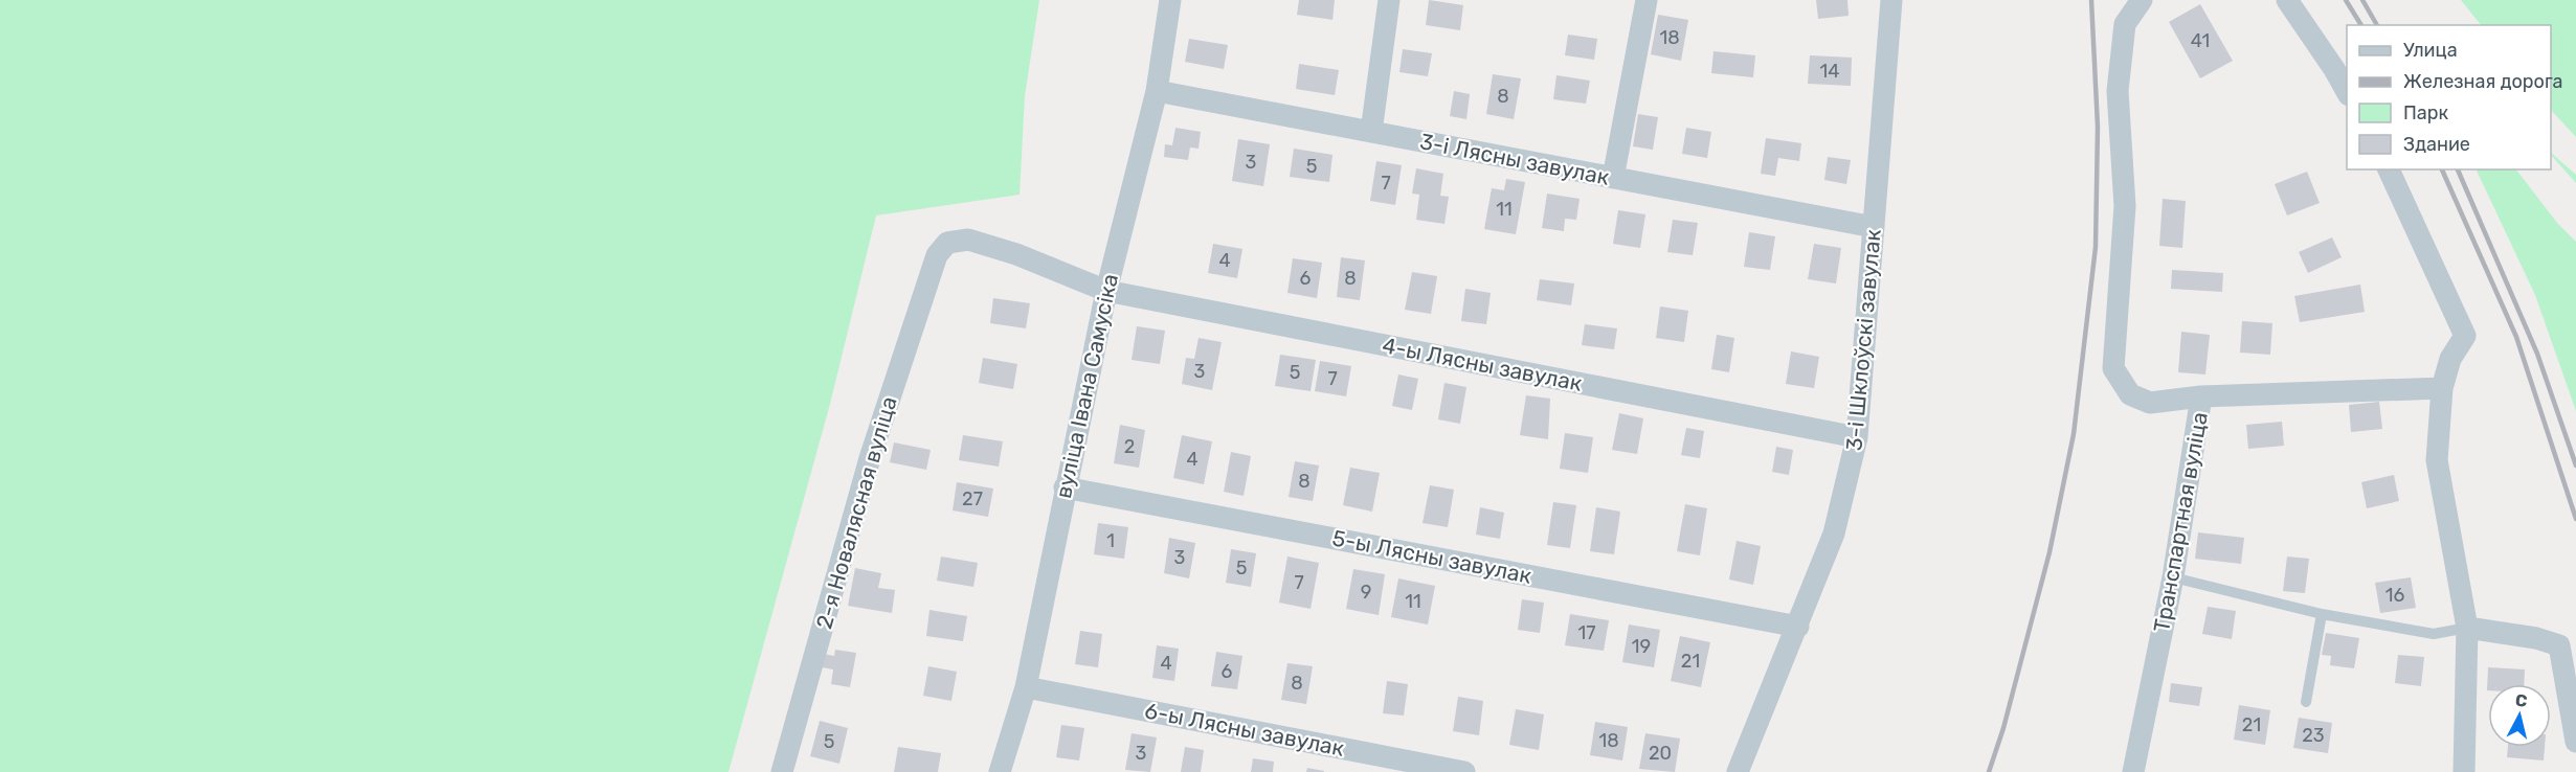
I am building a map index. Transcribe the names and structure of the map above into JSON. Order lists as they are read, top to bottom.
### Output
{
  "streets": {
    "street": [
      "3-і Лясны завулак",
      "3-і Шклоўскі завулак",
      "4-ы Лясны завулак",
      "вуліца Івана Самусіка",
      "2-я Новалясная вуліца",
      "Транспартная вуліца",
      "5-ы Лясны завулак",
      "6-ы Лясны завулак"
    ]
  },
  "crossings": [
    ["3-і Лясны завулак", "3-і Шклоўскі завулак"],
    ["3-і Лясны завулак", "вуліца Івана Самусіка"],
    ["3-і Шклоўскі завулак", "4-ы Лясны завулак"],
    ["3-і Шклоўскі завулак", "5-ы Лясны завулак"],
    ["4-ы Лясны завулак", "вуліца Івана Самусіка"],
    ["4-ы Лясны завулак", "2-я Новалясная вуліца"],
    ["вуліца Івана Самусіка", "5-ы Лясны завулак"],
    ["вуліца Івана Самусіка", "6-ы Лясны завулак"]
  ],
  "house_numbers": [
    "18",
    "41",
    "14",
    "8",
    "3",
    "5",
    "7",
    "11",
    "4",
    "6",
    "8",
    "3",
    "5",
    "7",
    "2",
    "4",
    "8",
    "27",
    "1",
    "3",
    "5",
    "7",
    "9",
    "16",
    "11",
    "17",
    "19",
    "21",
    "4",
    "6",
    "8",
    "21",
    "23",
    "18",
    "5",
    "3",
    "20"
  ],
  "legend": [
    "Улица",
    "Железная дорога",
    "Парк",
    "Здание"
  ],
  "north": "top"
}
